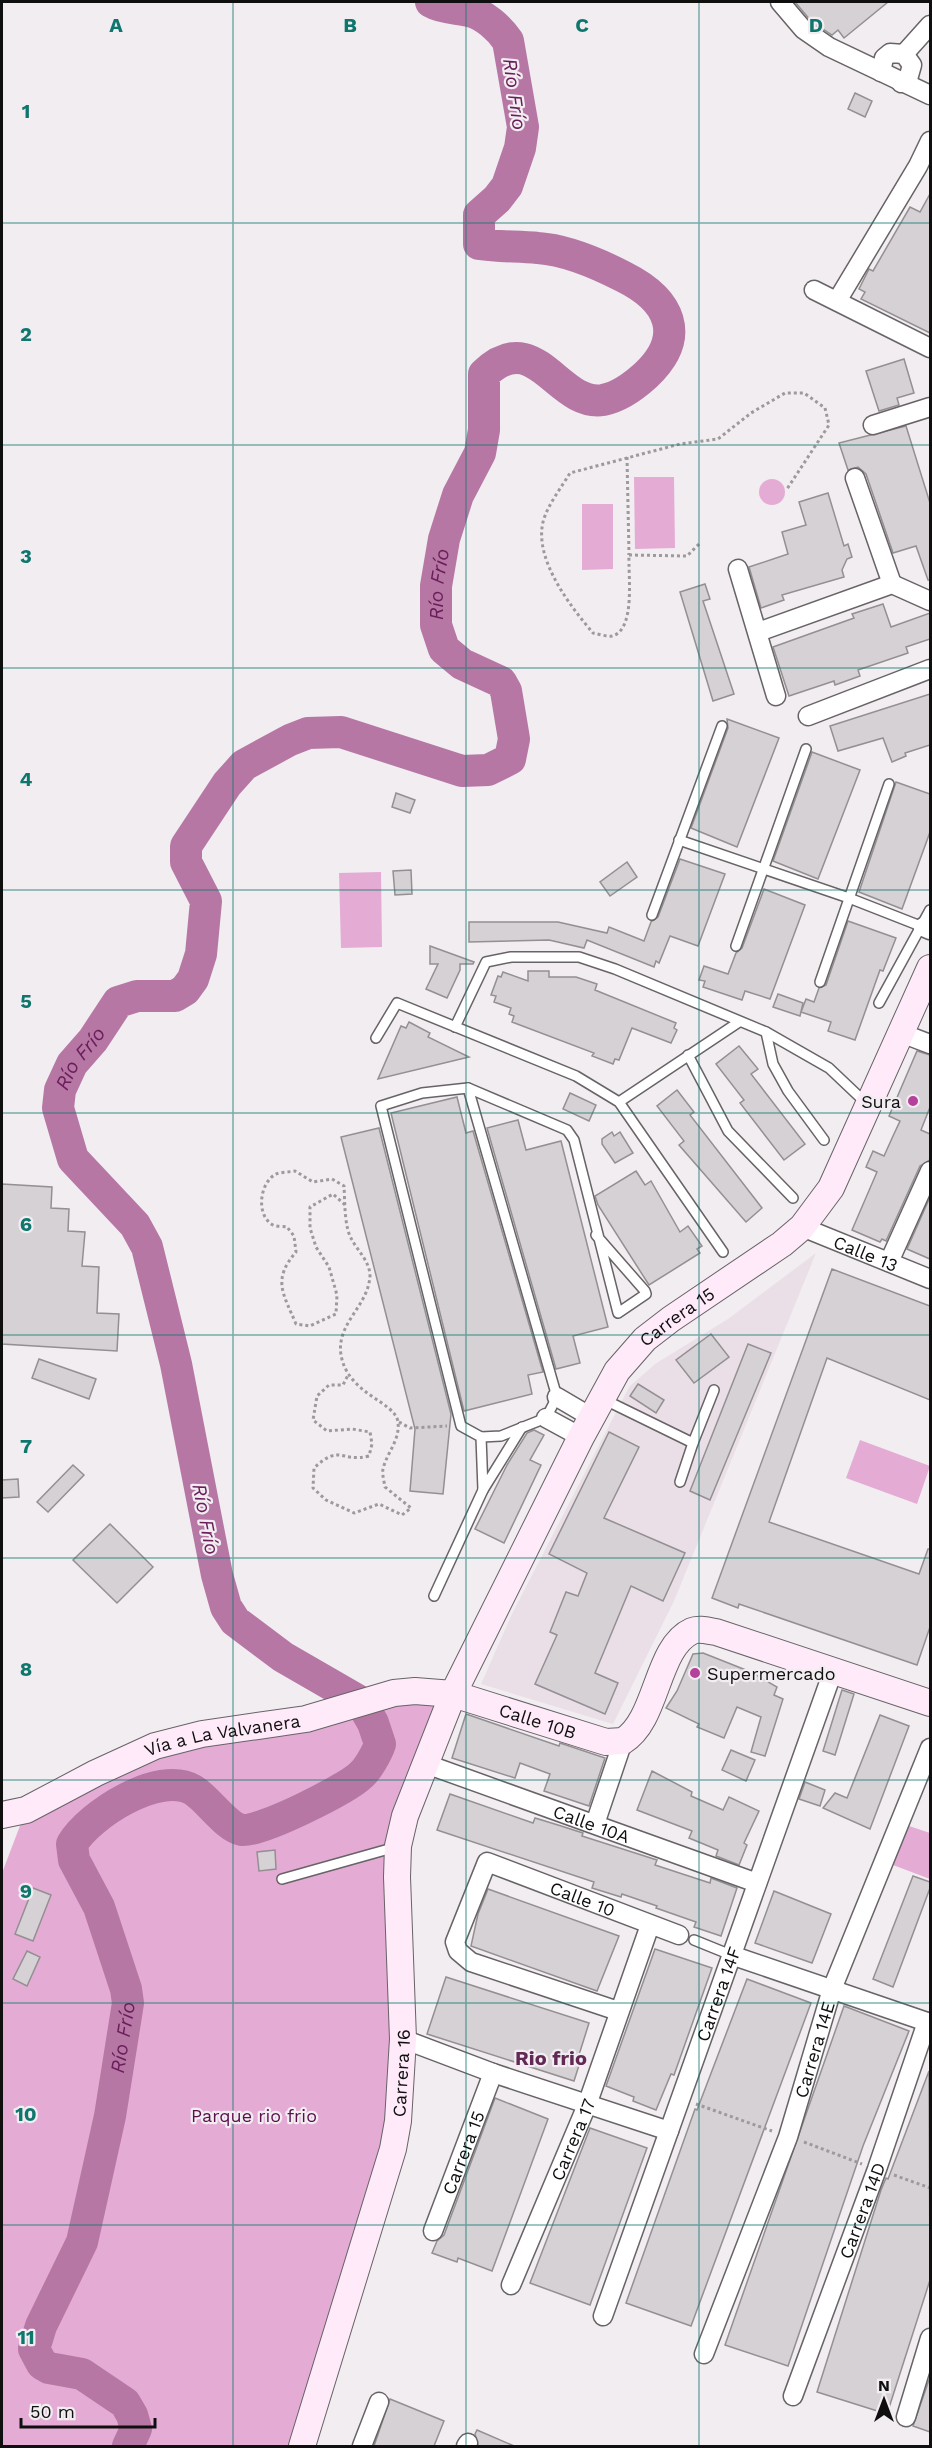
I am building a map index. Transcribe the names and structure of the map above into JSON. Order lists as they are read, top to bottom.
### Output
{
  "streets": {
    "street": [
      "Calle 13",
      "Carrera 15",
      "Calle 10B",
      "Vía a La Valvanera",
      "Calle 10A",
      "Calle 10",
      "Carrera 14F",
      "Carrera 14E",
      "Carrera 16",
      "Carrera 17",
      "Carrera 14D"
    ]
  },
  "crossings": [
    ["Calle 13", "Carrera 15"],
    ["Carrera 15", "Calle 10B"],
    ["Carrera 15", "Vía a La Valvanera"],
    ["Carrera 15", "Carrera 16"],
    ["Calle 10B", "Vía a La Valvanera"],
    ["Calle 10B", "Carrera 16"],
    ["Vía a La Valvanera", "Carrera 16"],
    ["Calle 10A", "Carrera 14F"],
    ["Calle 10A", "Carrera 16"],
    ["Calle 10", "Carrera 17"]
  ],
  "districts": ["Rio frio"],
  "water": ["Río Frío"],
  "parks": ["Parque rio frio"],
  "places": ["Sura", "Supermercado"],
  "scale_bar": "50 m",
  "north": "top",
  "grid": {
    "columns": [
      "A",
      "B",
      "C",
      "D"
    ],
    "rows": [
      "1",
      "2",
      "3",
      "4",
      "5",
      "6",
      "7",
      "8",
      "9",
      "10",
      "11"
    ]
  }
}
